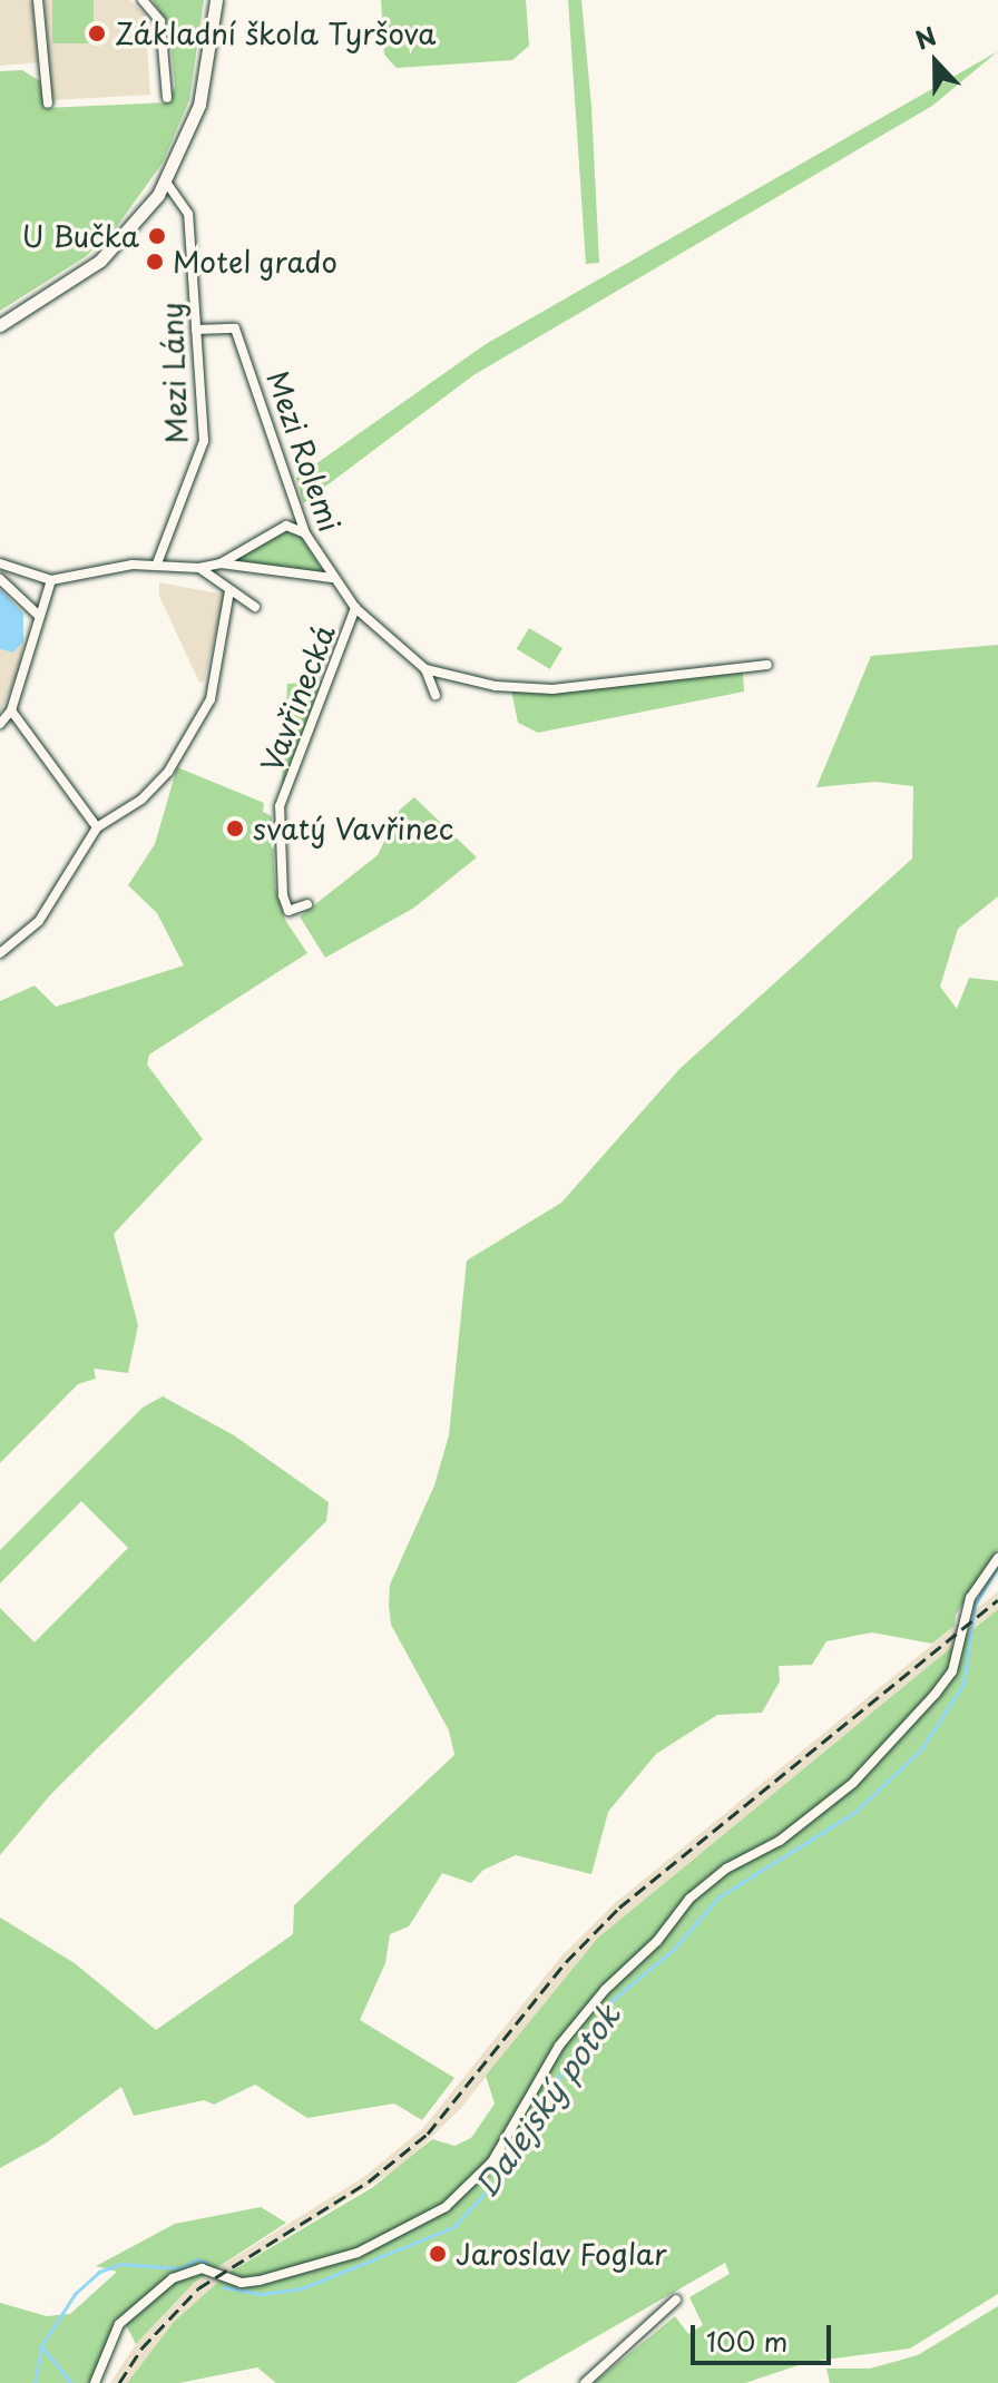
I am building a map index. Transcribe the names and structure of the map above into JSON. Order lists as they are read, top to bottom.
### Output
{
  "streets": {
    "street": ["Mezi Lány", "Mezi Rolemi", "Vavřinecká"]
  },
  "crossings": [
    ["Mezi Lány", "Mezi Rolemi"],
    ["Mezi Rolemi", "Vavřinecká"]
  ],
  "water": ["Dalejský potok"],
  "places": [
    "Základní škola Tyršova",
    "U Bučka",
    "Motel grado",
    "svatý Vavřinec",
    "Jaroslav Foglar"
  ],
  "scale_bar": "100 m",
  "north": "top"
}
